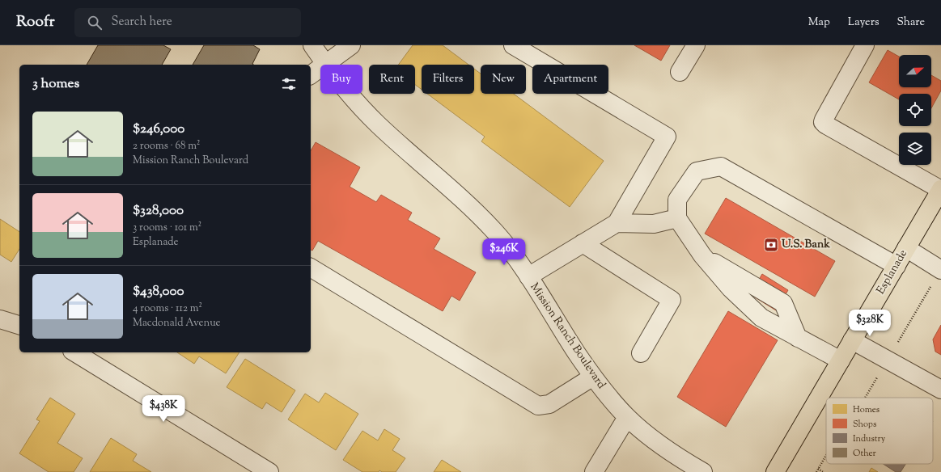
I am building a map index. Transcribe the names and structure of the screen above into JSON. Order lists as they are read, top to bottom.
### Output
{
  "streets": {
    "main road": ["Esplanade"],
    "street": ["Mission Ranch Boulevard"]
  },
  "places": {
    "bank": ["U.S. Bank"]
  },
  "legend": [
    "Homes",
    "Shops",
    "Industry",
    "Other"
  ],
  "north": "right",
  "page": {
    "header": "Roofr",
    "search": "Search here",
    "nav": ["Map", "Layers", "Share"],
    "chip": [
      "Buy",
      "Rent",
      "Filters",
      "New",
      "Apartment"
    ],
    "heading": "3 homes",
    "list": [
      {
        "name": "$246,000",
        "note": "2 rooms · 68 m² · Mission Ranch Boulevard"
      },
      {
        "name": "$328,000",
        "note": "3 rooms · 101 m² · Esplanade"
      },
      {
        "name": "$438,000",
        "note": "4 rooms · 112 m² · Macdonald Avenue"
      }
    ],
    "price": ["$246K", "$328K", "$438K"]
  }
}
